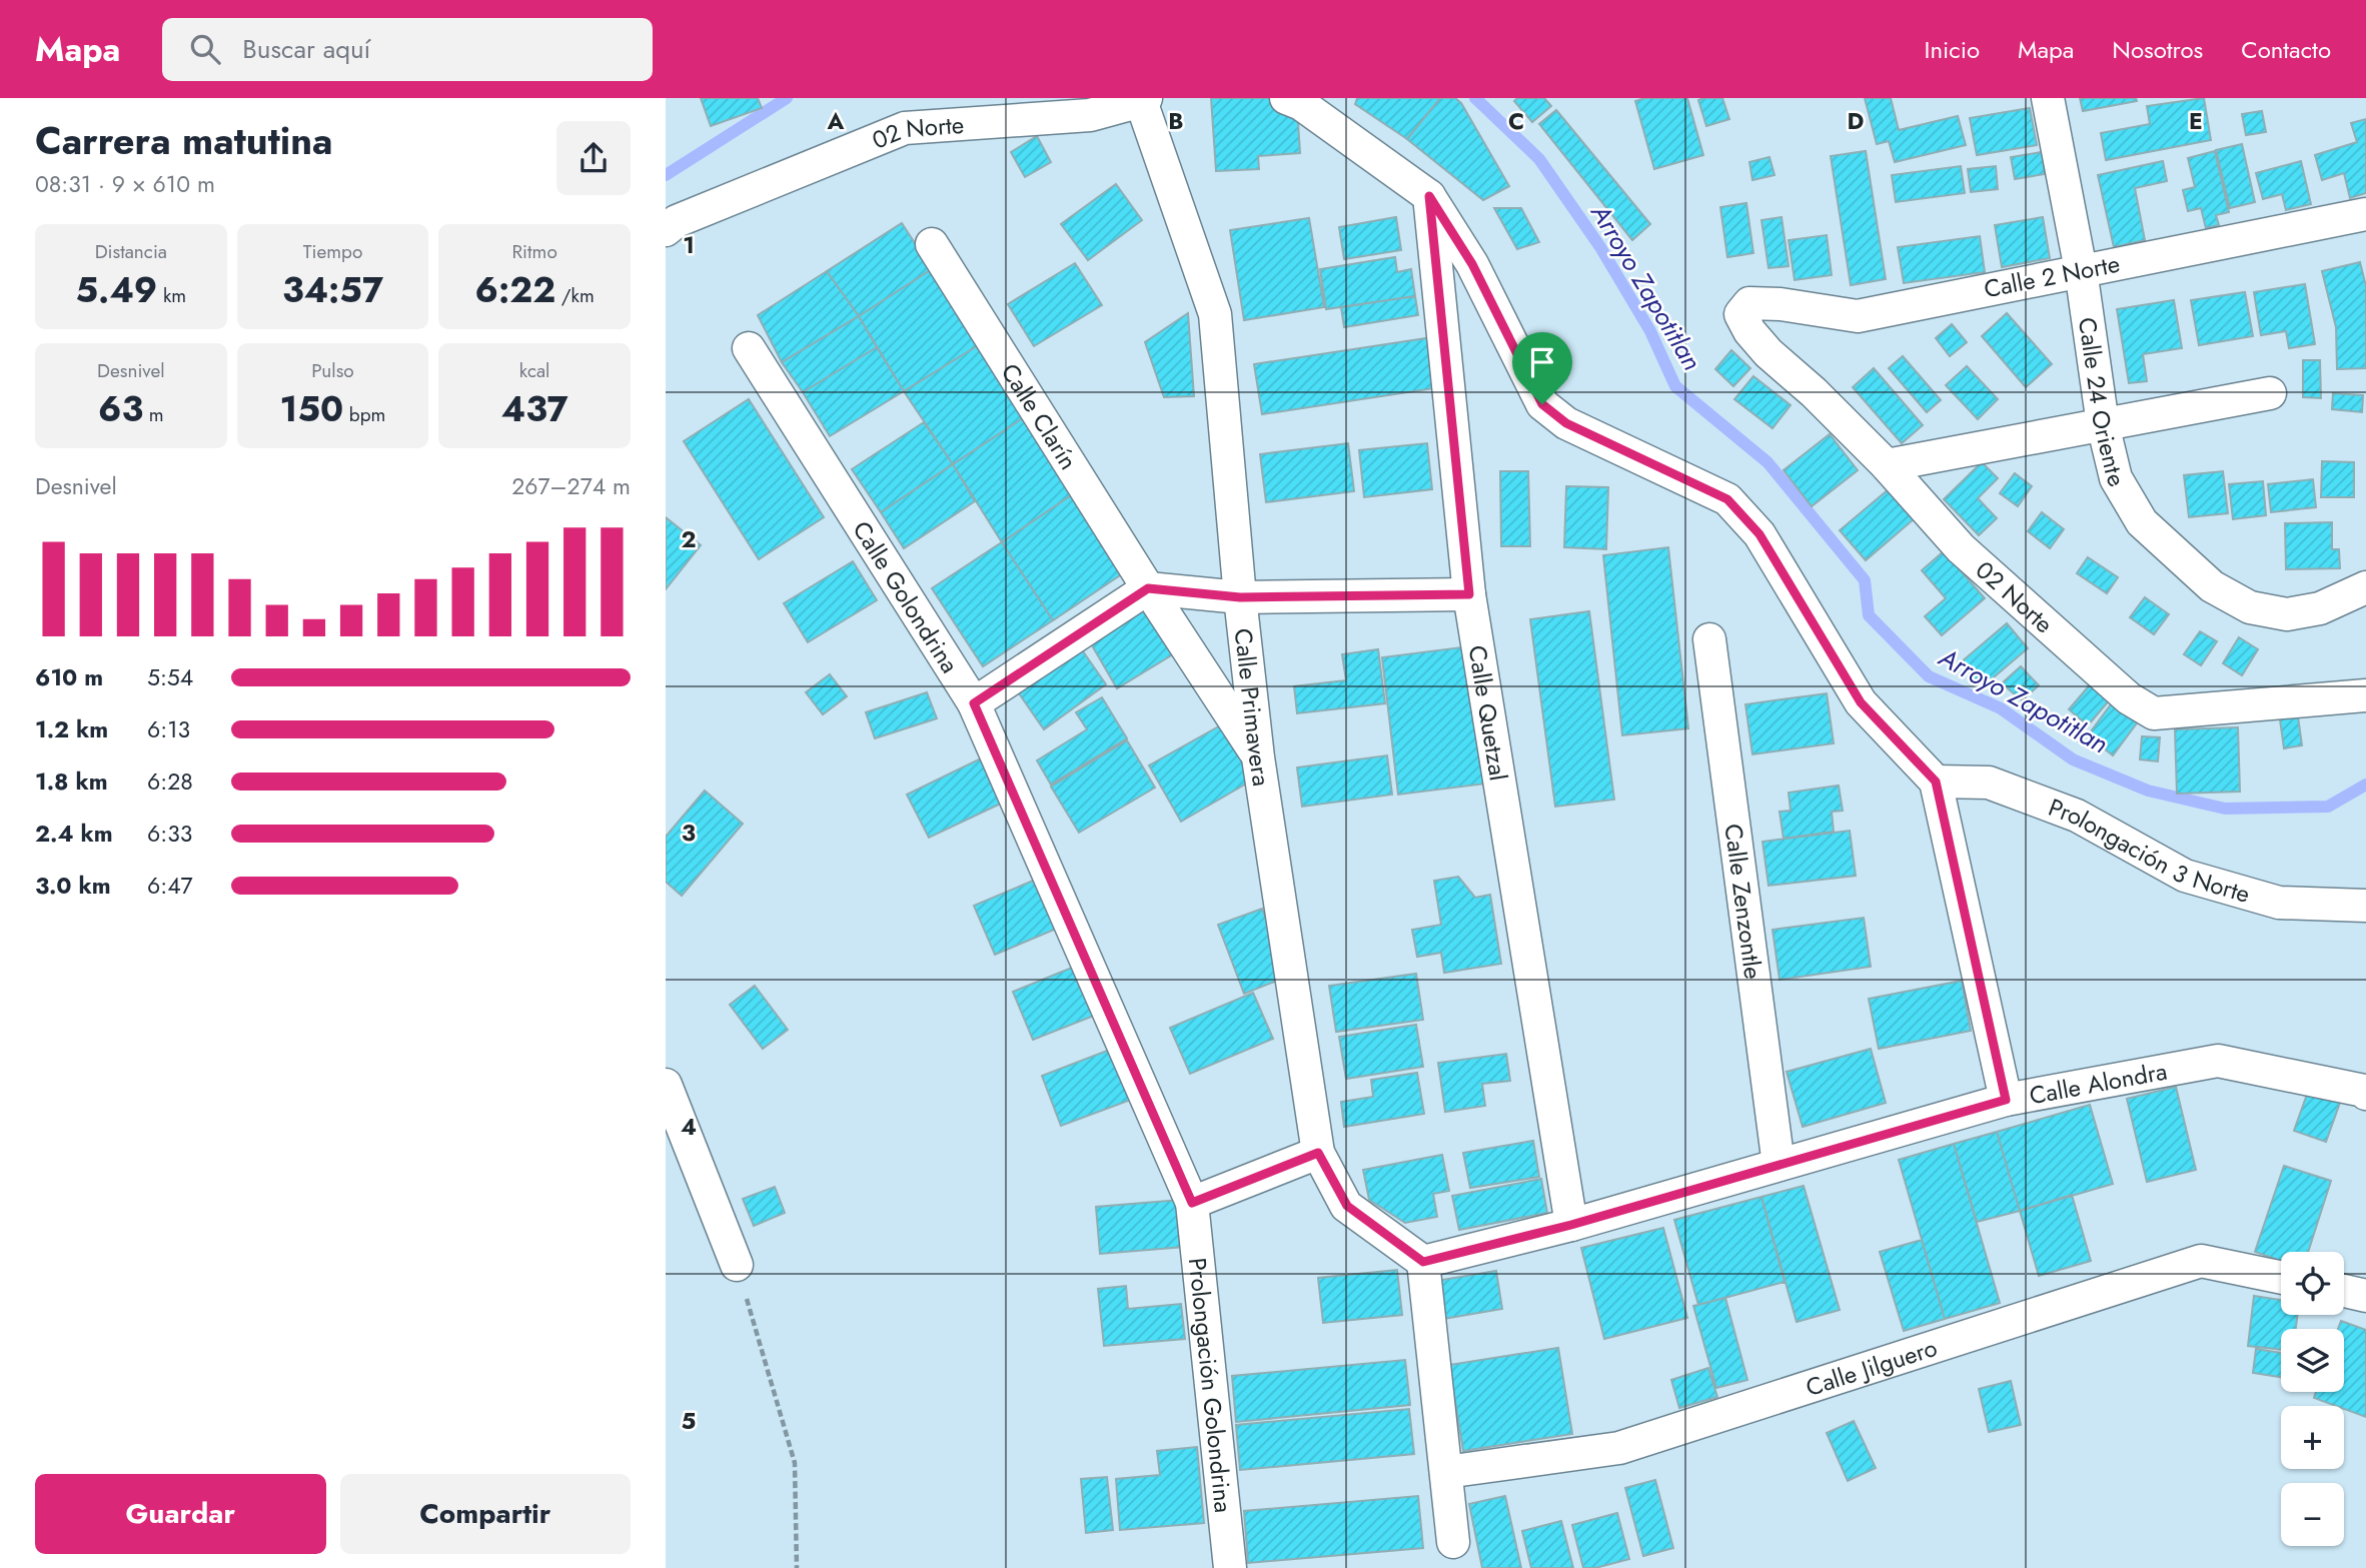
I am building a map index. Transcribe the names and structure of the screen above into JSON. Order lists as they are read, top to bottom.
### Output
{
  "streets": {
    "street": [
      "02 Norte",
      "Calle 2 Norte",
      "Calle 24 Oriente",
      "Calle Clarín",
      "Calle Golondrina",
      "Calle Primavera",
      "Calle Quetzal",
      "Prolongación 3 Norte",
      "Calle Zenzontle",
      "Calle Alondra",
      "Calle Jilguero",
      "Prolongación Golondrina"
    ]
  },
  "crossings": [
    ["02 Norte", "Calle 2 Norte"],
    ["02 Norte", "Calle Primavera"],
    ["Calle 2 Norte", "Calle 24 Oriente"],
    ["Calle Clarín", "Calle Primavera"],
    ["Calle Golondrina", "Prolongación Golondrina"],
    ["Calle Quetzal", "Calle Alondra"],
    ["Calle Zenzontle", "Calle Alondra"]
  ],
  "water": ["Arroyo Zapotitlan"],
  "page": {
    "header": "Mapa",
    "search": "Buscar aquí",
    "nav": [
      "Inicio",
      "Mapa",
      "Nosotros",
      "Contacto"
    ],
    "heading": ["Carrera matutina", "08:31 · 9 × 610 m"],
    "stats": [
      ["Distancia", "5.49 km"],
      ["Tiempo", "34:57"],
      ["Ritmo", "6:22 /km"],
      ["Desnivel", "63 m"],
      ["Pulso", "150 bpm"],
      ["kcal", "437"]
    ],
    "chart": ["Desnivel", "267–274 m"],
    "list": [
      {
        "name": "610 m",
        "note": "5:54"
      },
      {
        "name": "1.2 km",
        "note": "6:13"
      },
      {
        "name": "1.8 km",
        "note": "6:28"
      },
      {
        "name": "2.4 km",
        "note": "6:33"
      },
      {
        "name": "3.0 km",
        "note": "6:47"
      }
    ],
    "map_buttons": ["+", "−"],
    "buttons": ["Guardar", "Compartir"]
  },
  "grid": {
    "columns": [
      "A",
      "B",
      "C",
      "D",
      "E"
    ],
    "rows": [
      "1",
      "2",
      "3",
      "4",
      "5"
    ]
  }
}
